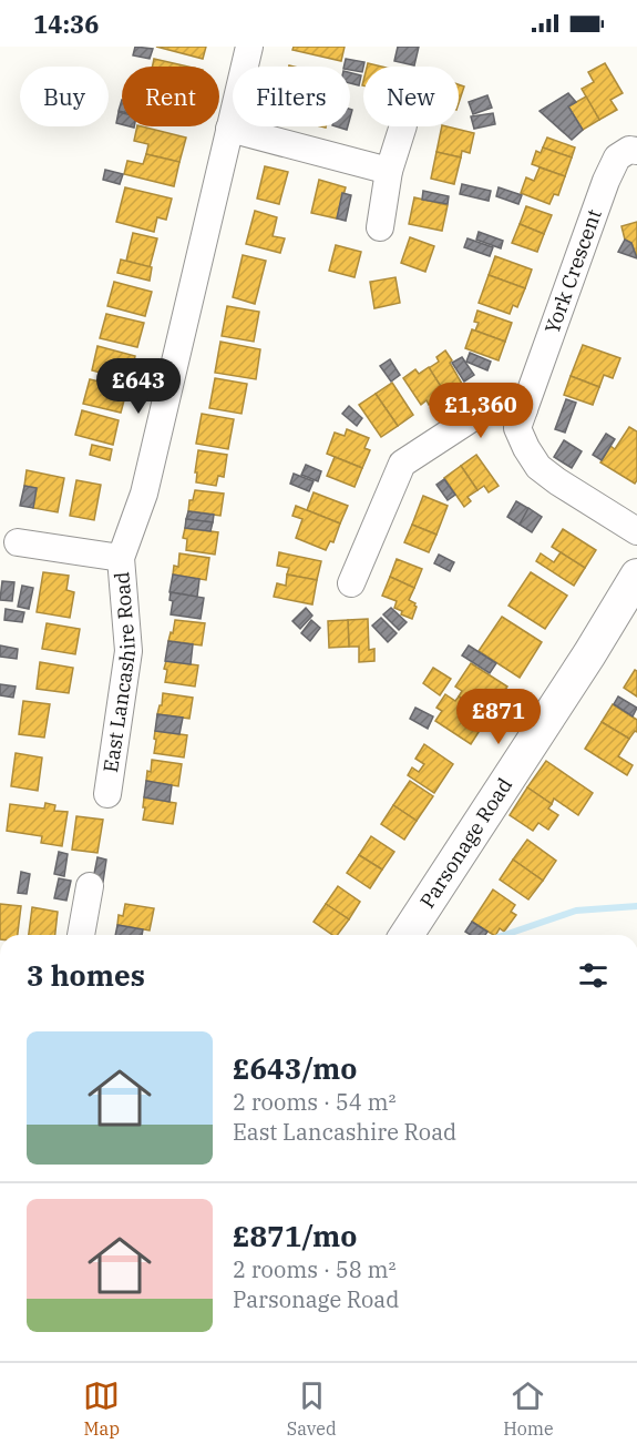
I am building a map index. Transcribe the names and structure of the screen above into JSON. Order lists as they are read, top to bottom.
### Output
{
  "streets": {
    "street": ["York Crescent", "East Lancashire Road", "Parsonage Road"]
  },
  "page": {
    "status": "14:36",
    "chip": [
      "Buy",
      "Rent",
      "Filters",
      "New"
    ],
    "price": ["£643", "£1,360", "£871"],
    "heading": "3 homes",
    "list": [
      {
        "name": "£643/mo",
        "note": "2 rooms · 54 m² · East Lancashire Road"
      },
      {
        "name": "£871/mo",
        "note": "2 rooms · 58 m² · Parsonage Road"
      }
    ],
    "tabs": ["Map", "Saved", "Home"]
  }
}
